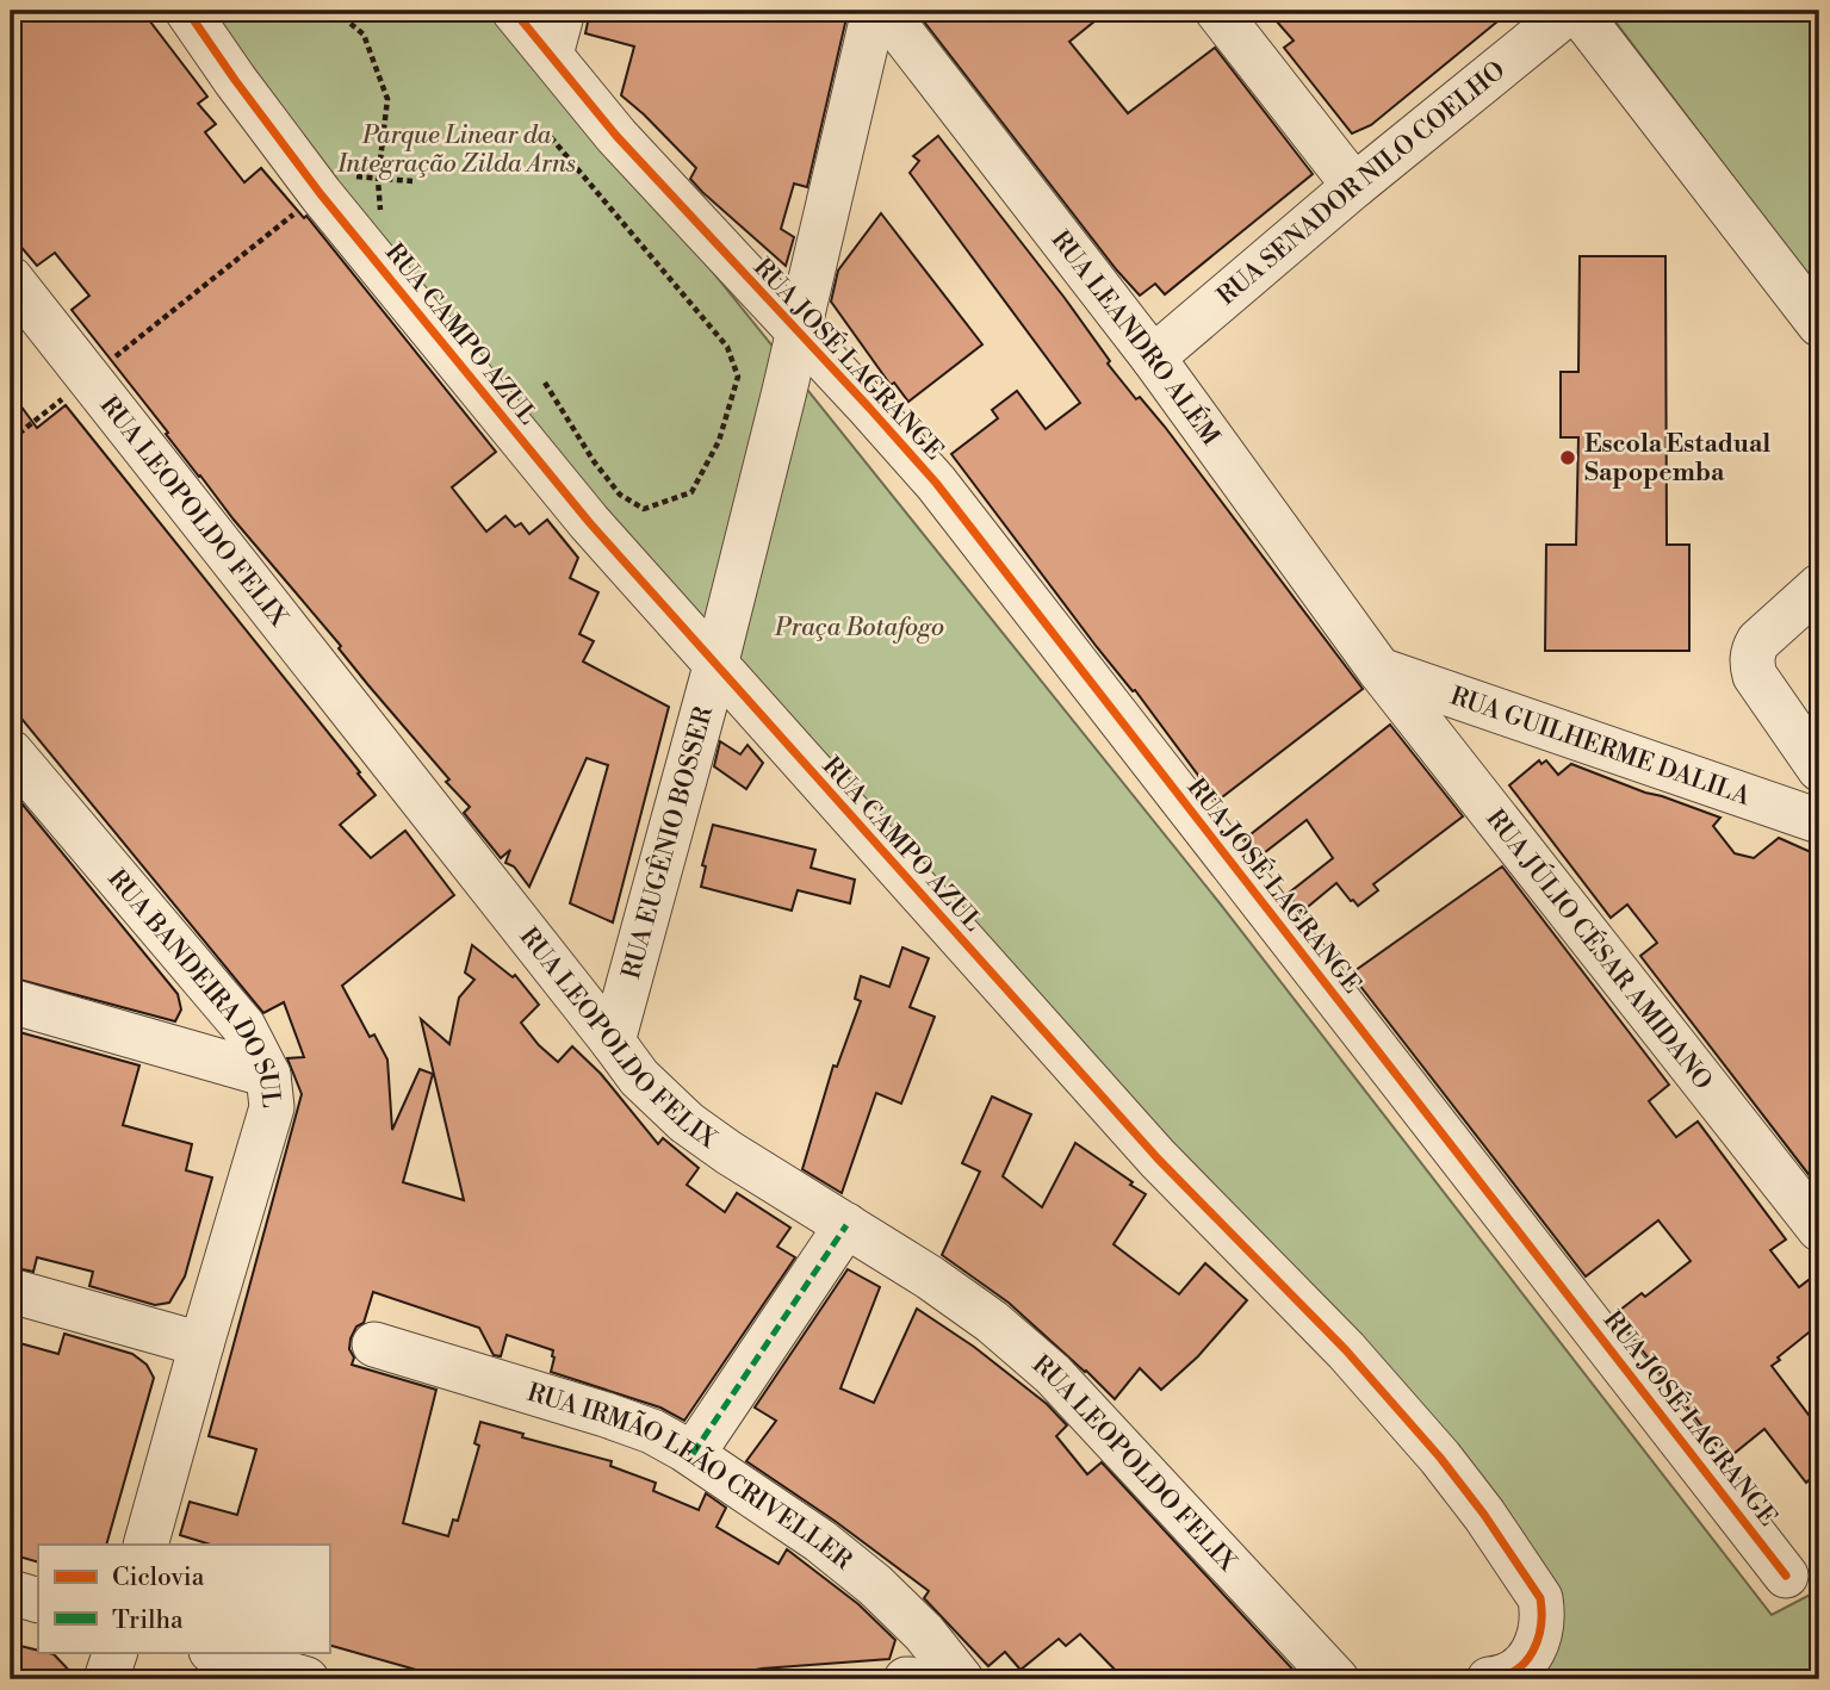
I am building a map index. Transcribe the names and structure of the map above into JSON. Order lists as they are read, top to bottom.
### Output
{
  "streets": {
    "street": [
      "RUA SENADOR NILO COELHO",
      "RUA CAMPO AZUL",
      "RUA LEANDRO ALÉM",
      "RUA JOSÉ LAGRANGE",
      "RUA LEOPOLDO FELIX",
      "RUA GUILHERME DALILA",
      "RUA EUGÊNIO BOSSER",
      "RUA JÚLIO CÉSAR AMIDANO",
      "RUA BANDEIRA DO SUL",
      "RUA IRMÃO LEÃO CRIVELLER"
    ]
  },
  "crossings": [
    ["RUA SENADOR NILO COELHO", "RUA LEANDRO ALÉM"],
    ["RUA CAMPO AZUL", "RUA EUGÊNIO BOSSER"],
    ["RUA LEANDRO ALÉM", "RUA GUILHERME DALILA"],
    ["RUA LEANDRO ALÉM", "RUA JÚLIO CÉSAR AMIDANO"],
    ["RUA JOSÉ LAGRANGE", "RUA EUGÊNIO BOSSER"],
    ["RUA LEOPOLDO FELIX", "RUA EUGÊNIO BOSSER"],
    ["RUA GUILHERME DALILA", "RUA JÚLIO CÉSAR AMIDANO"]
  ],
  "parks": ["Parque Linear da Integração Zilda Arns", "Praça Botafogo"],
  "places": ["Escola Estadual Sapopemba"],
  "legend": ["Ciclovia", "Trilha"]
}
